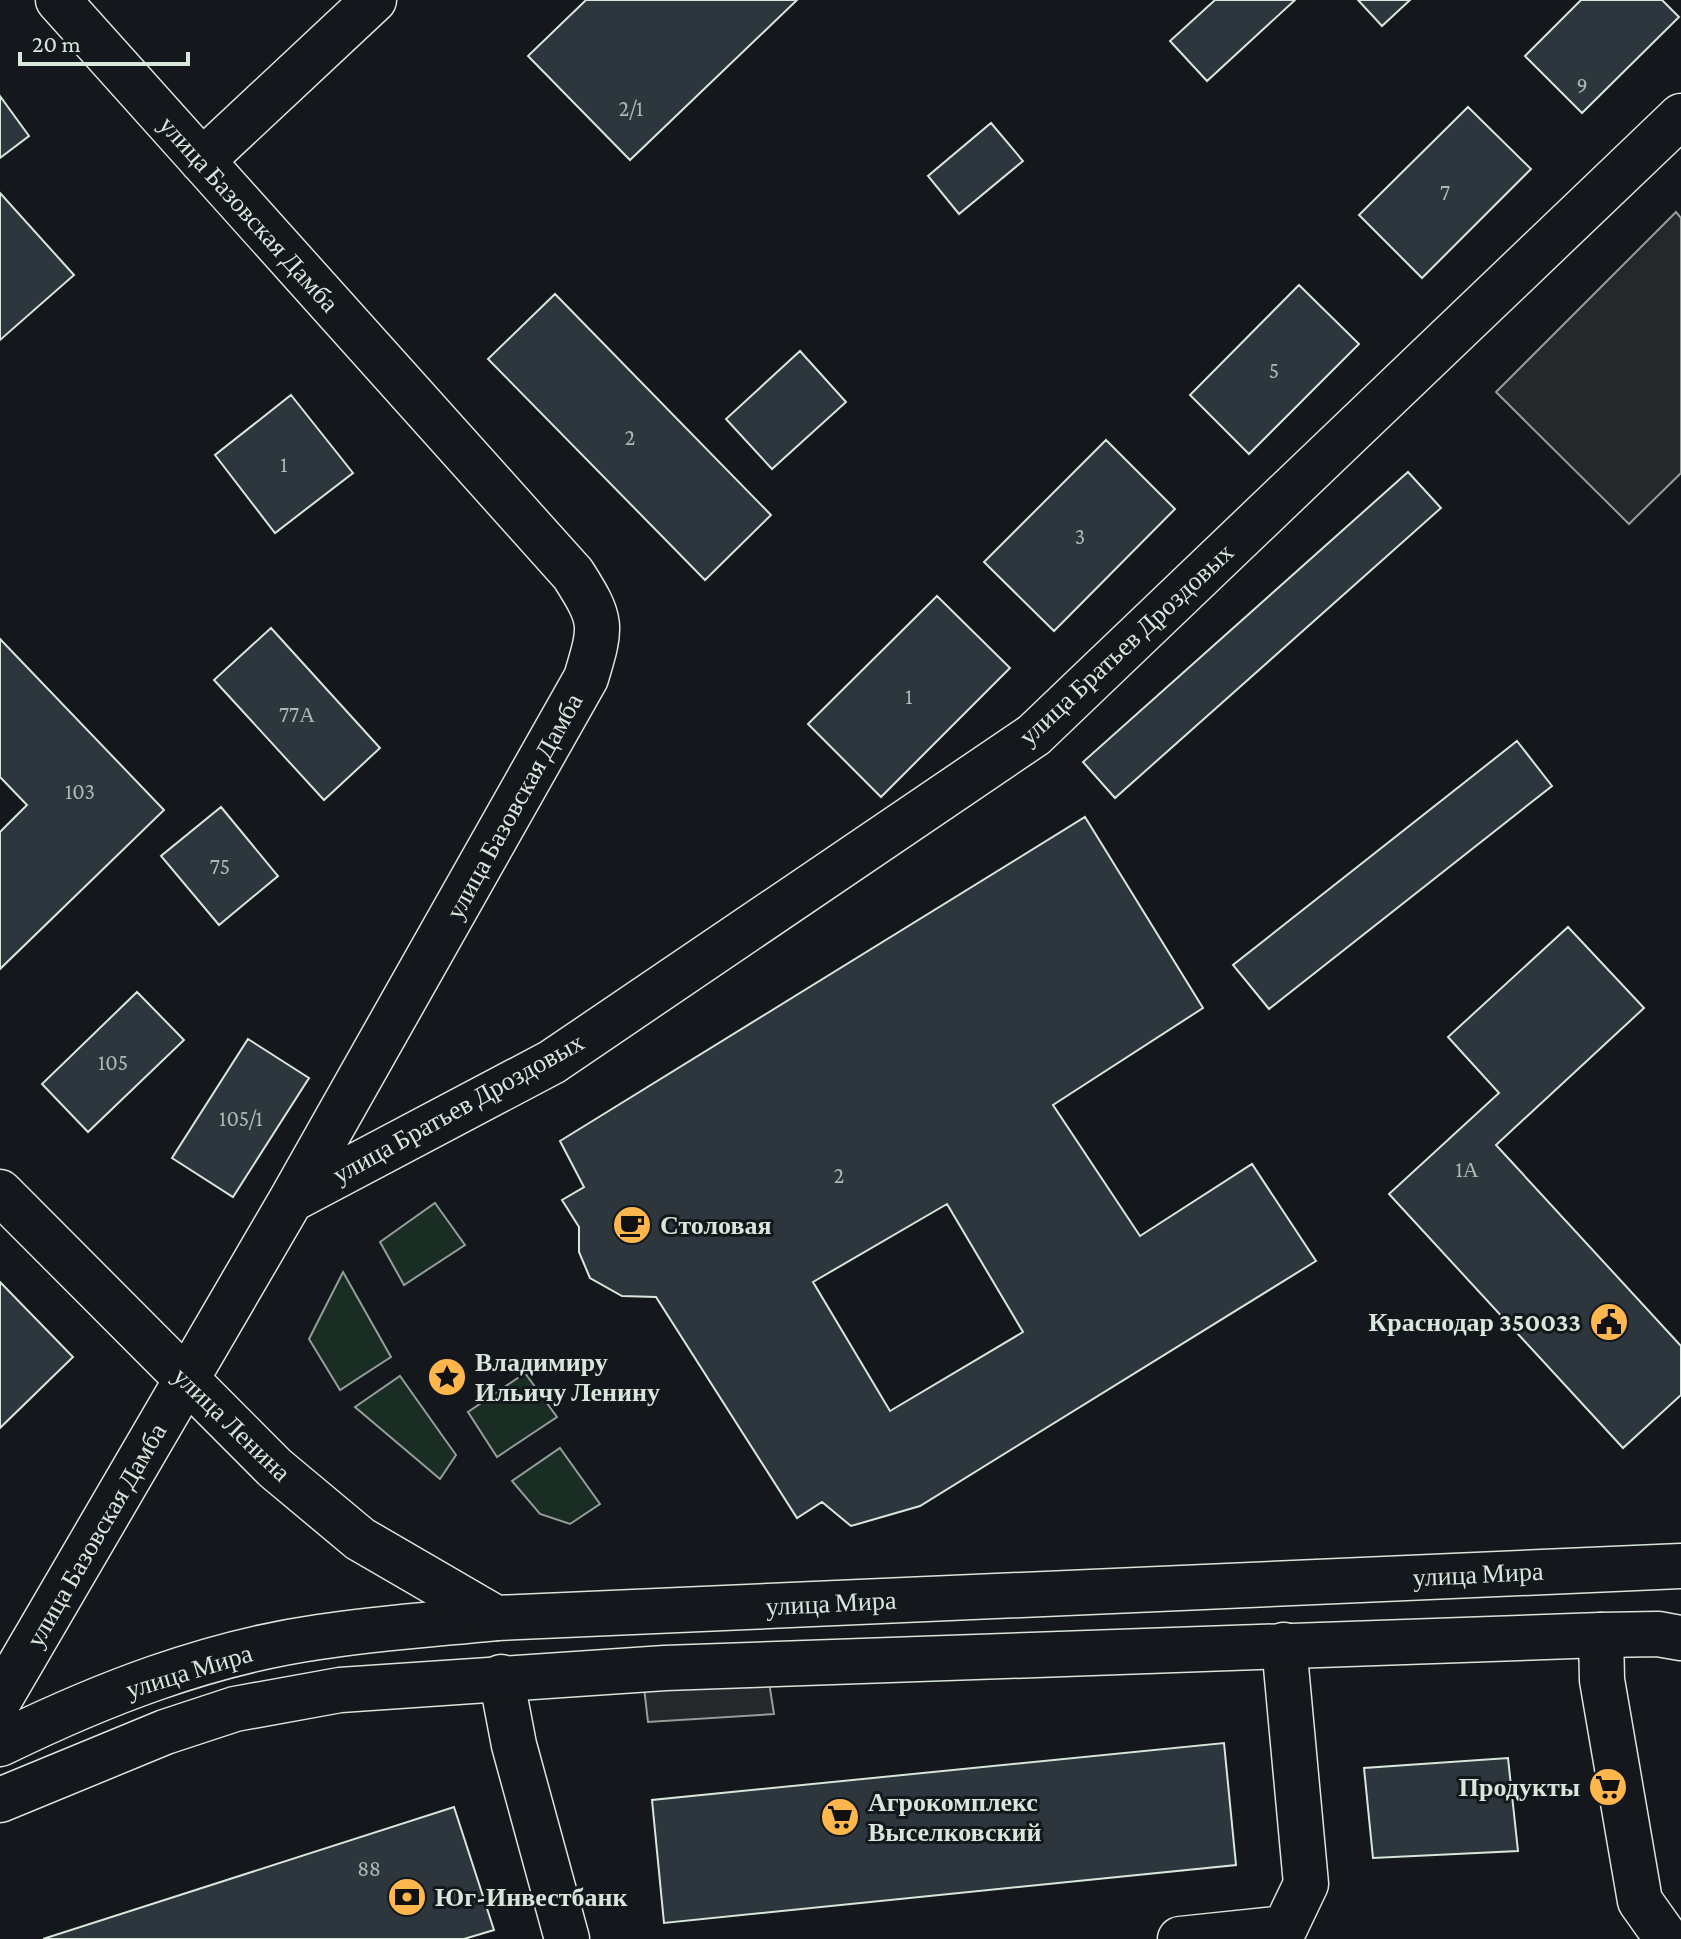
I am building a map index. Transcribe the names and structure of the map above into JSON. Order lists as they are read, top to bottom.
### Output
{
  "streets": {
    "street": [
      "улица Базовская Дамба",
      "улица Братьев Дроздовых",
      "улица Ленина",
      "улица Мира"
    ]
  },
  "crossings": [
    ["улица Базовская Дамба", "улица Братьев Дроздовых"],
    ["улица Базовская Дамба", "улица Ленина"],
    ["улица Ленина", "улица Мира"]
  ],
  "places": {
    "cafe": ["Столовая"],
    "public building": ["Краснодар 350033"],
    "place": ["Владимиру Ильичу Ленину"],
    "supermarket": ["Продукты", "Агрокомплекс Выселковский"],
    "bank": ["Юг-Инвестбанк"]
  },
  "house_numbers": [
    "9",
    "2/1",
    "7",
    "5",
    "2",
    "1",
    "3",
    "1",
    "77А",
    "103",
    "75",
    "105",
    "105/1",
    "1А",
    "2",
    "88"
  ],
  "scale_bar": "20 m"
}
